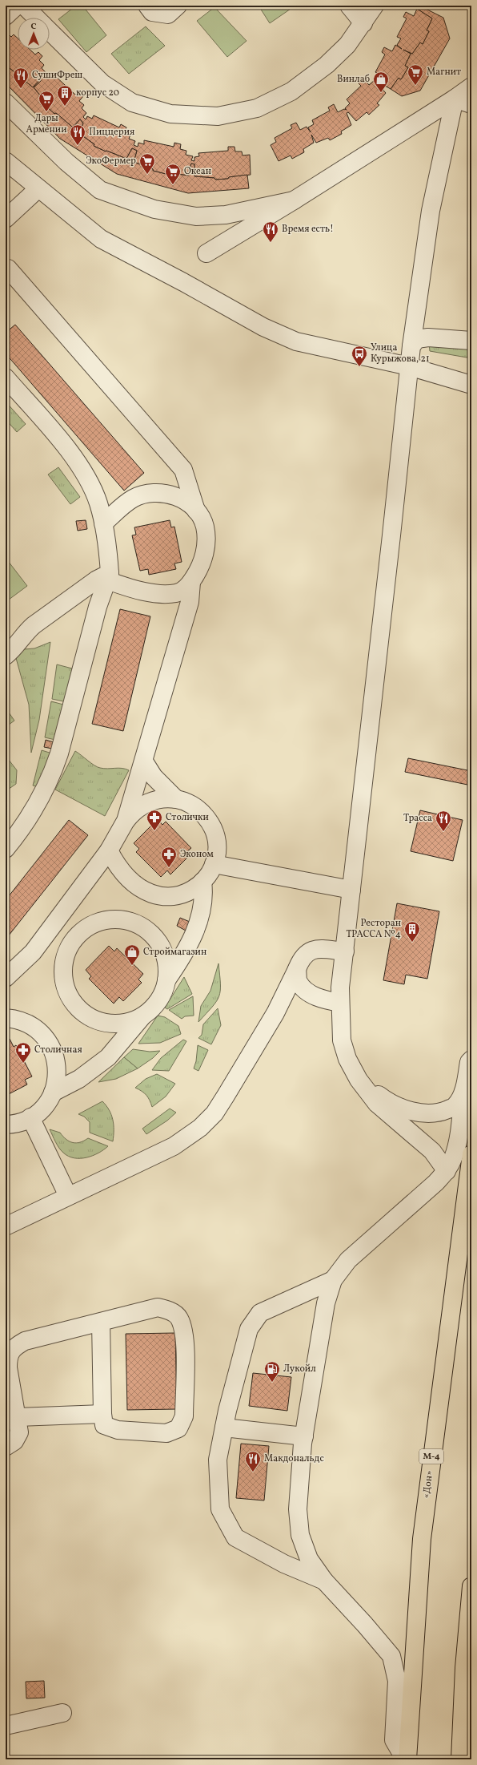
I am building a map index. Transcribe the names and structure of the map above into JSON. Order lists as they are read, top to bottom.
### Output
{
  "streets": {
    "highway": ["М-4", "«Дон»"]
  },
  "places": {
    "supermarket": [
      "Магнит",
      "Дары Армении",
      "ЭкоФермер",
      "Океан"
    ],
    "restaurant": [
      "СушиФреш",
      "Пиццерия",
      "Время есть!",
      "Трасса",
      "Макдональдс"
    ],
    "shop": ["Винлаб", "Строймагазин"],
    "building": ["корпус 20", "Ресторан ТРАССА №4"],
    "bus stop": ["Улица Курыжова, 21"],
    "pharmacy": ["Столички", "Эконом", "Столичная"],
    "fuel station": ["Лукойл"]
  },
  "north": "top"
}
